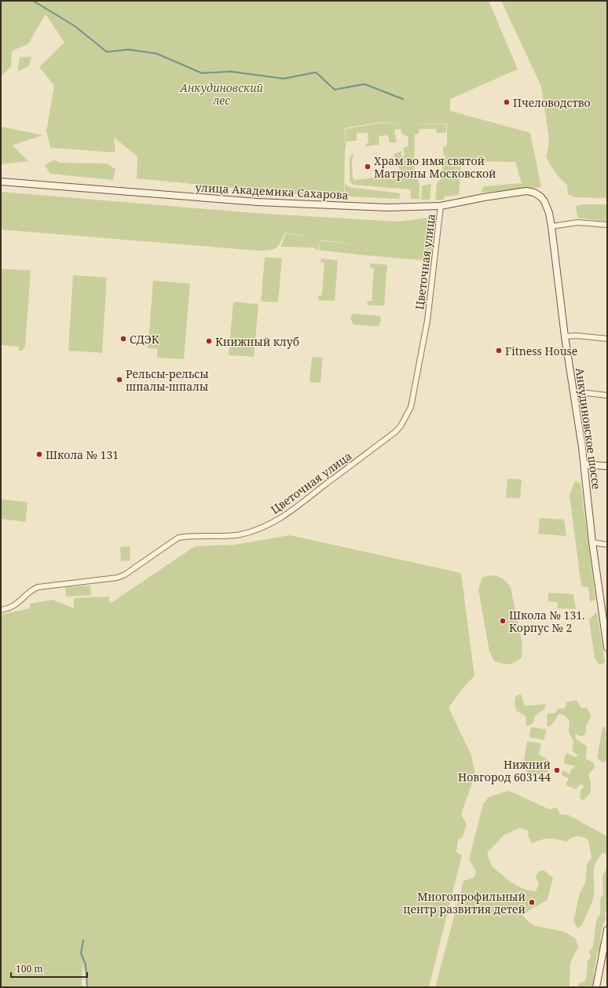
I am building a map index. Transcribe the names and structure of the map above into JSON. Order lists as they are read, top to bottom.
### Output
{
  "streets": {
    "main road": ["улица Академика Сахарова", "Анкудиновское шоссе"],
    "street": ["Цветочная улица"]
  },
  "crossings": [
    ["улица Академика Сахарова", "Цветочная улица"],
    ["улица Академика Сахарова", "Анкудиновское шоссе"]
  ],
  "parks": ["Анкудиновский лес"],
  "places": [
    "Пчеловодство",
    "Храм во имя святой Матроны Московской",
    "СДЭК",
    "Книжный клуб",
    "Fitness House",
    "Рельсы-рельсы шпалы-шпалы",
    "Школа № 131",
    "Школа № 131. Корпус № 2",
    "Нижний Новгород 603144",
    "Многопрофильный центр развития детей"
  ],
  "scale_bar": "100 m"
}
